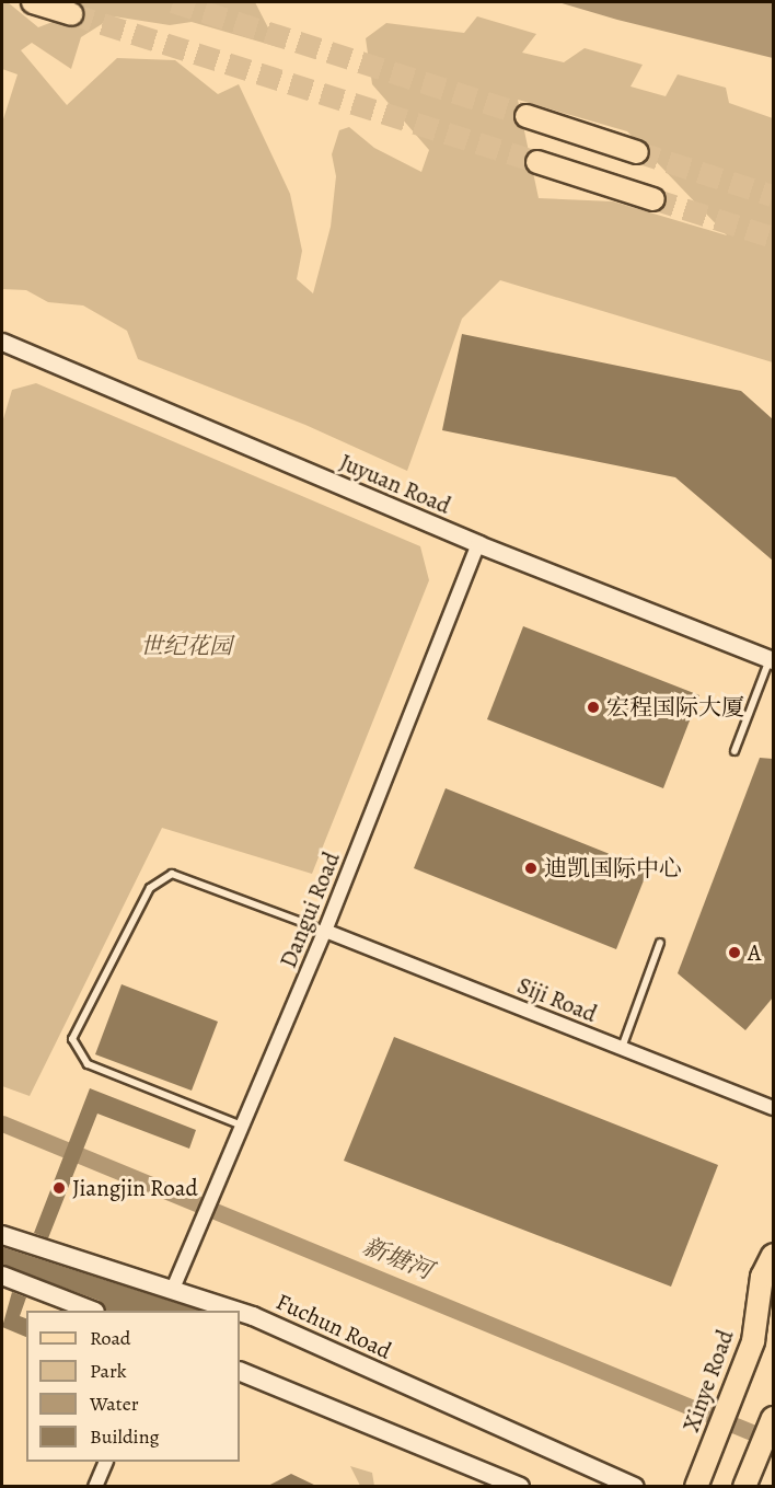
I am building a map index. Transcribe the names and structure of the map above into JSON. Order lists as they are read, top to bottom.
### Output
{
  "streets": {
    "main road": ["Fuchun Road", "Xinye Road"],
    "street": ["Juyuan Road", "Dangui Road", "Siji Road"]
  },
  "crossings": [
    ["Juyuan Road", "Dangui Road"],
    ["Dangui Road", "Siji Road"],
    ["Dangui Road", "Fuchun Road"]
  ],
  "water": ["新塘河"],
  "parks": ["世纪花园"],
  "places": [
    "宏程国际大厦",
    "迪凯国际中心",
    "A",
    "Jiangjin Road"
  ],
  "legend": [
    "Road",
    "Park",
    "Water",
    "Building"
  ]
}
